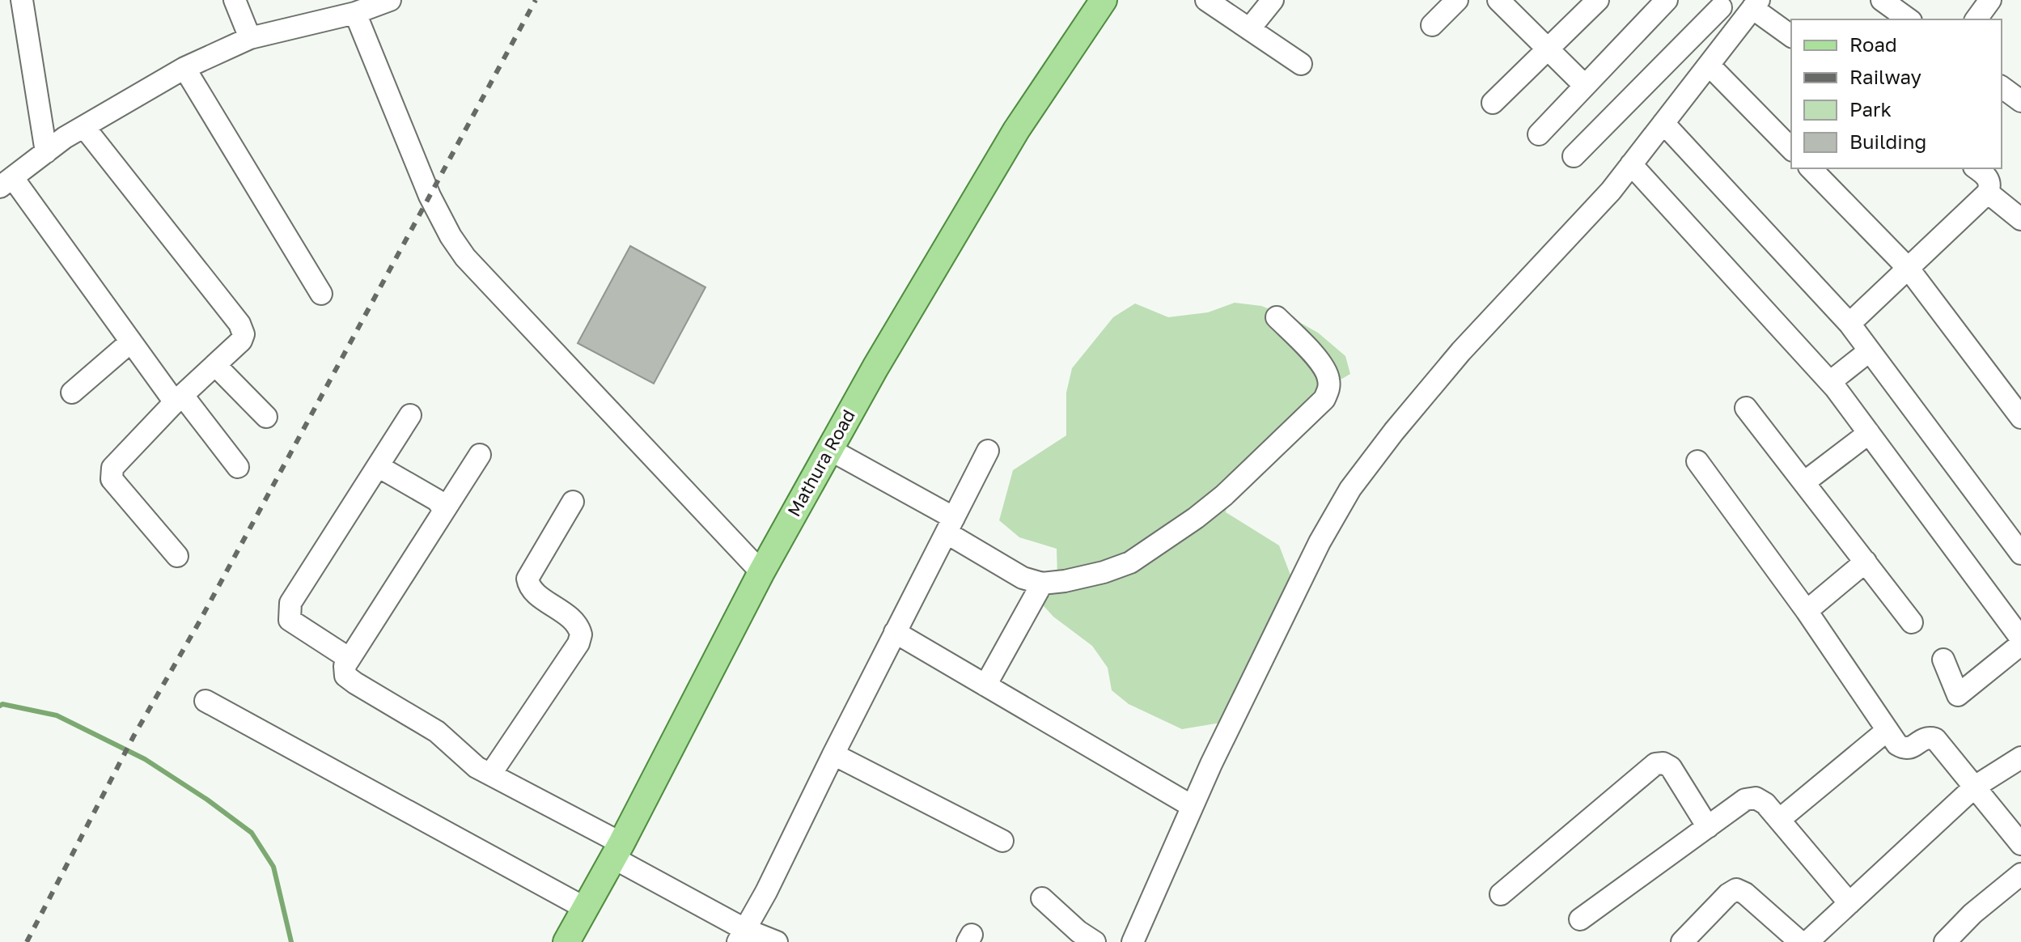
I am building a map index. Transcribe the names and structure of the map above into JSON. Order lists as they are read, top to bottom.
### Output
{
  "streets": {
    "main road": ["Mathura Road"]
  },
  "legend": [
    "Road",
    "Railway",
    "Park",
    "Building"
  ]
}
